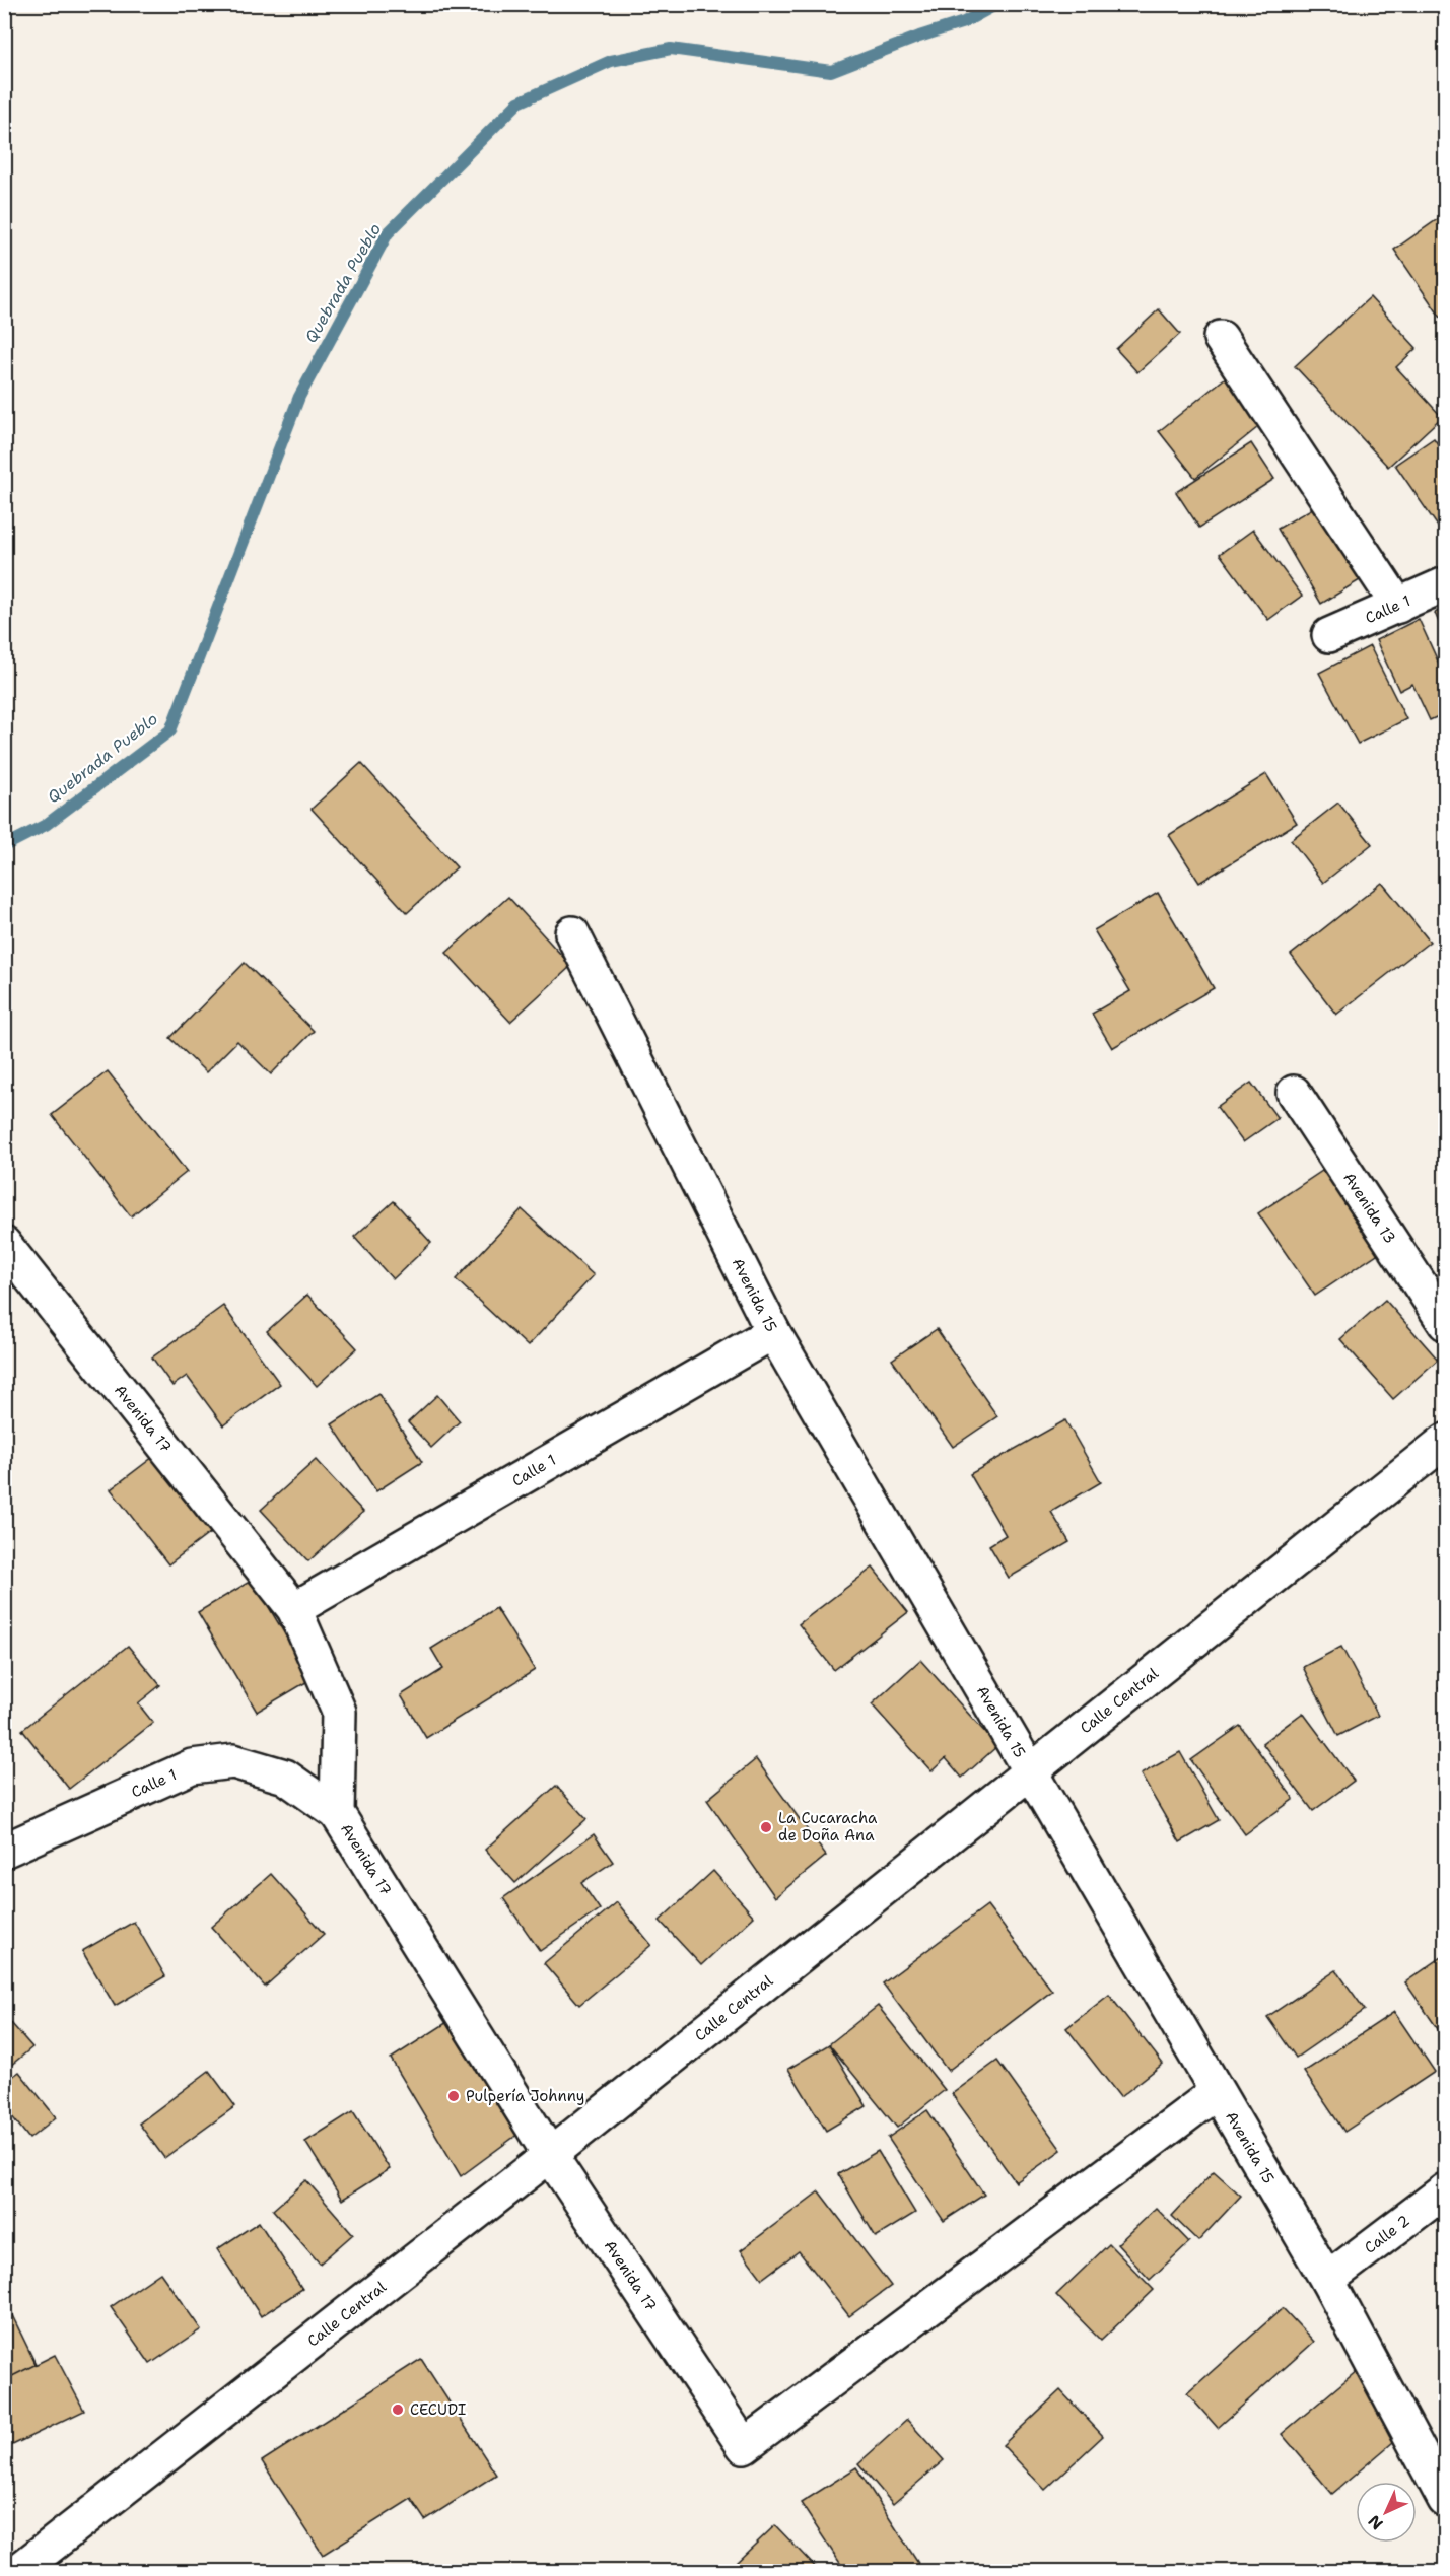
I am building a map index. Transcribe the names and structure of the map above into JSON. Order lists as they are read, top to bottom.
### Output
{
  "streets": {
    "street": [
      "Calle 1",
      "Avenida 13",
      "Avenida 15",
      "Avenida 17",
      "Calle Central",
      "Calle 2"
    ]
  },
  "crossings": [
    ["Calle 1", "Avenida 15"],
    ["Calle 1", "Avenida 17"],
    ["Avenida 15", "Avenida 17"],
    ["Avenida 15", "Calle Central"],
    ["Avenida 15", "Calle 2"],
    ["Avenida 17", "Calle Central"]
  ],
  "water": ["Quebrada Pueblo"],
  "places": ["La Cucaracha de Doña Ana", "Pulpería Johnny", "CECUDI"],
  "north": "bottom left"
}
